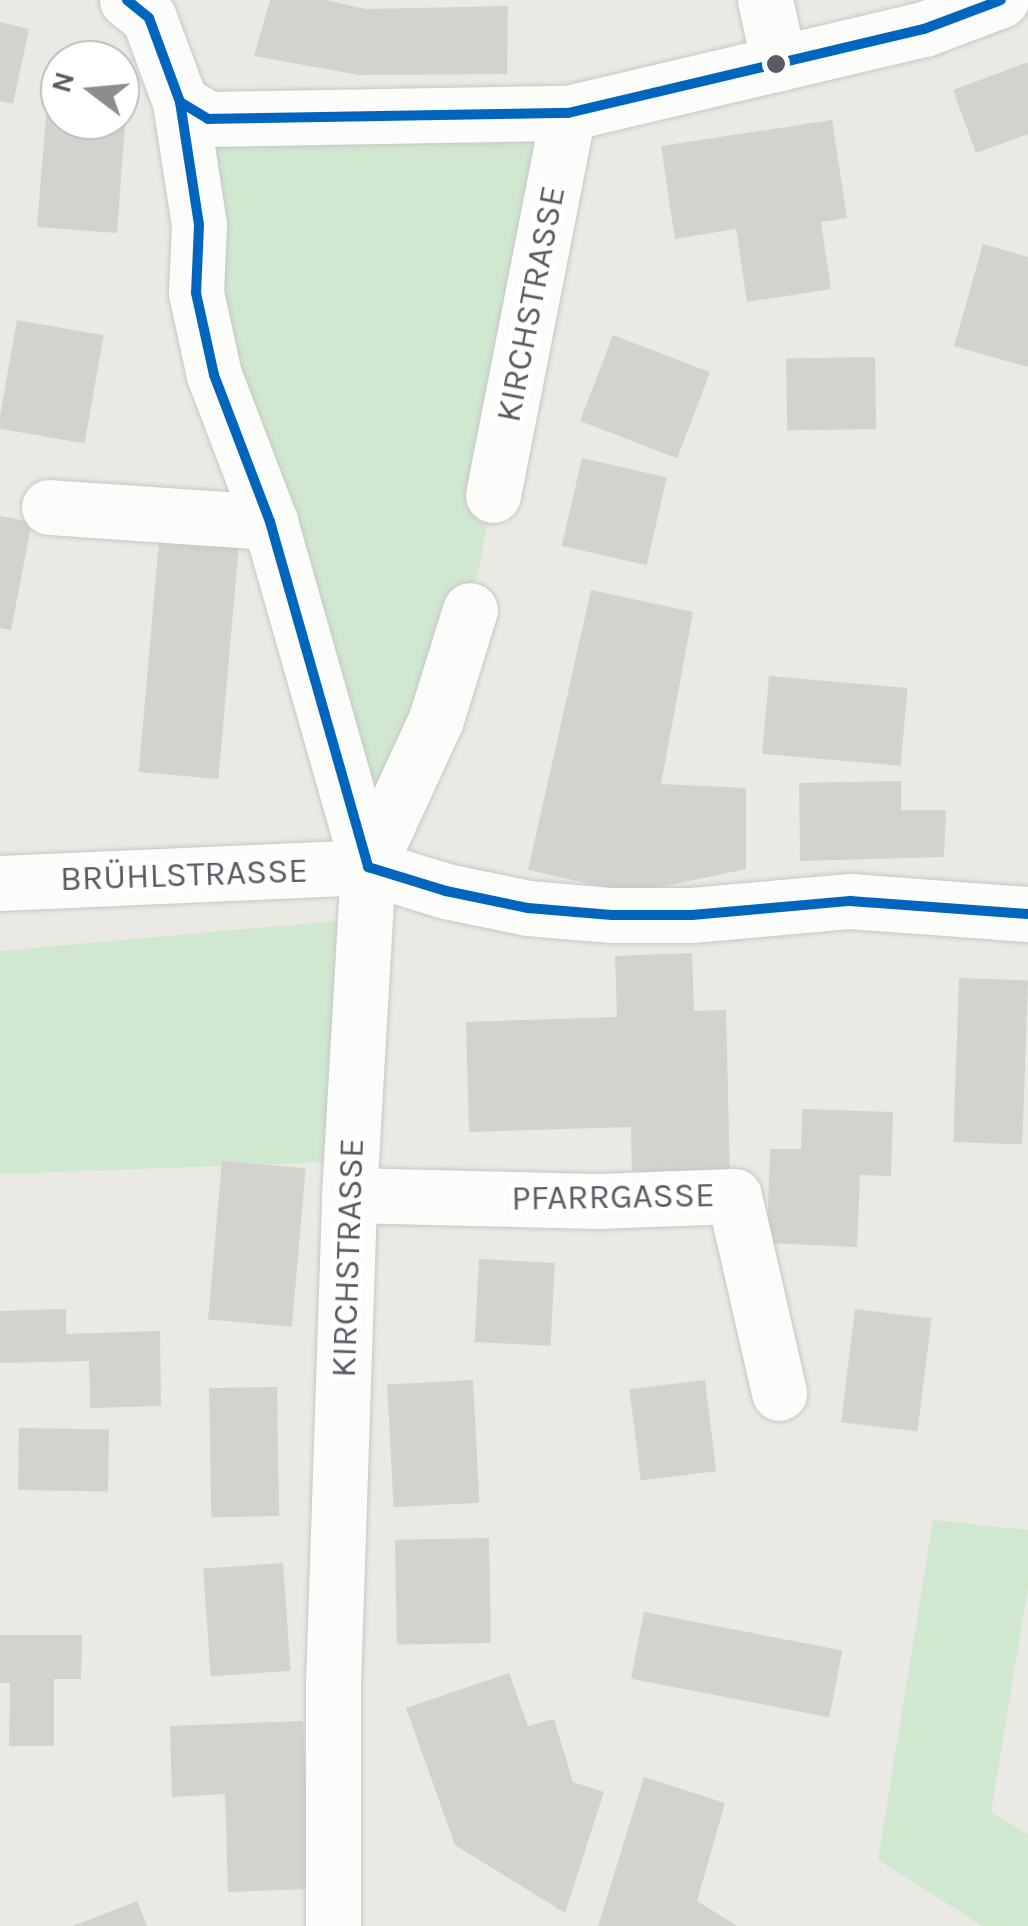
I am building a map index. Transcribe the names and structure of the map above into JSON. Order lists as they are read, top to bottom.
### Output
{
  "streets": {
    "street": ["KIRCHSTRASSE", "BRÜHLSTRASSE", "PFARRGASSE"]
  },
  "crossings": [
    ["KIRCHSTRASSE", "BRÜHLSTRASSE"],
    ["KIRCHSTRASSE", "PFARRGASSE"]
  ],
  "north": "left"
}
